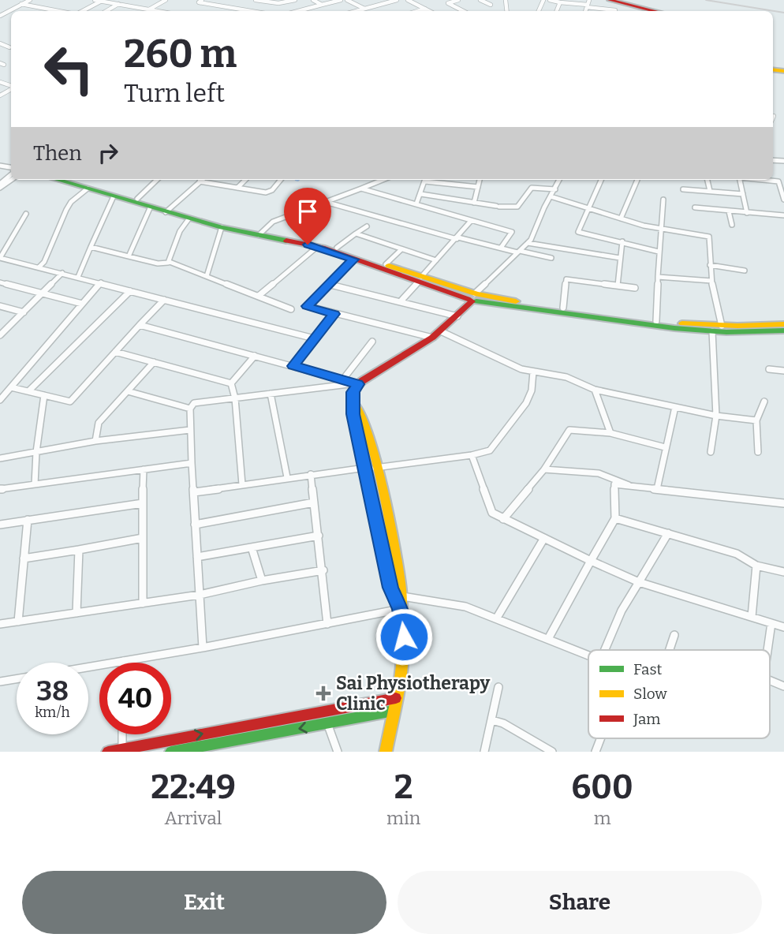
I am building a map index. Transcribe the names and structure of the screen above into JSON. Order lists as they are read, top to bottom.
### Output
{
  "places": {
    "health": ["Sai Physiotherapy Clinic"]
  },
  "legend": ["Fast", "Slow", "Jam"],
  "page": {
    "turn": ["260 m", "Turn left"],
    "then": "Then",
    "speed": "38 km/h",
    "limit": "40",
    "eta": [
      "22:49",
      "Arrival",
      "2",
      "min",
      "600",
      "m"
    ],
    "buttons": ["Exit", "Share"]
  }
}
